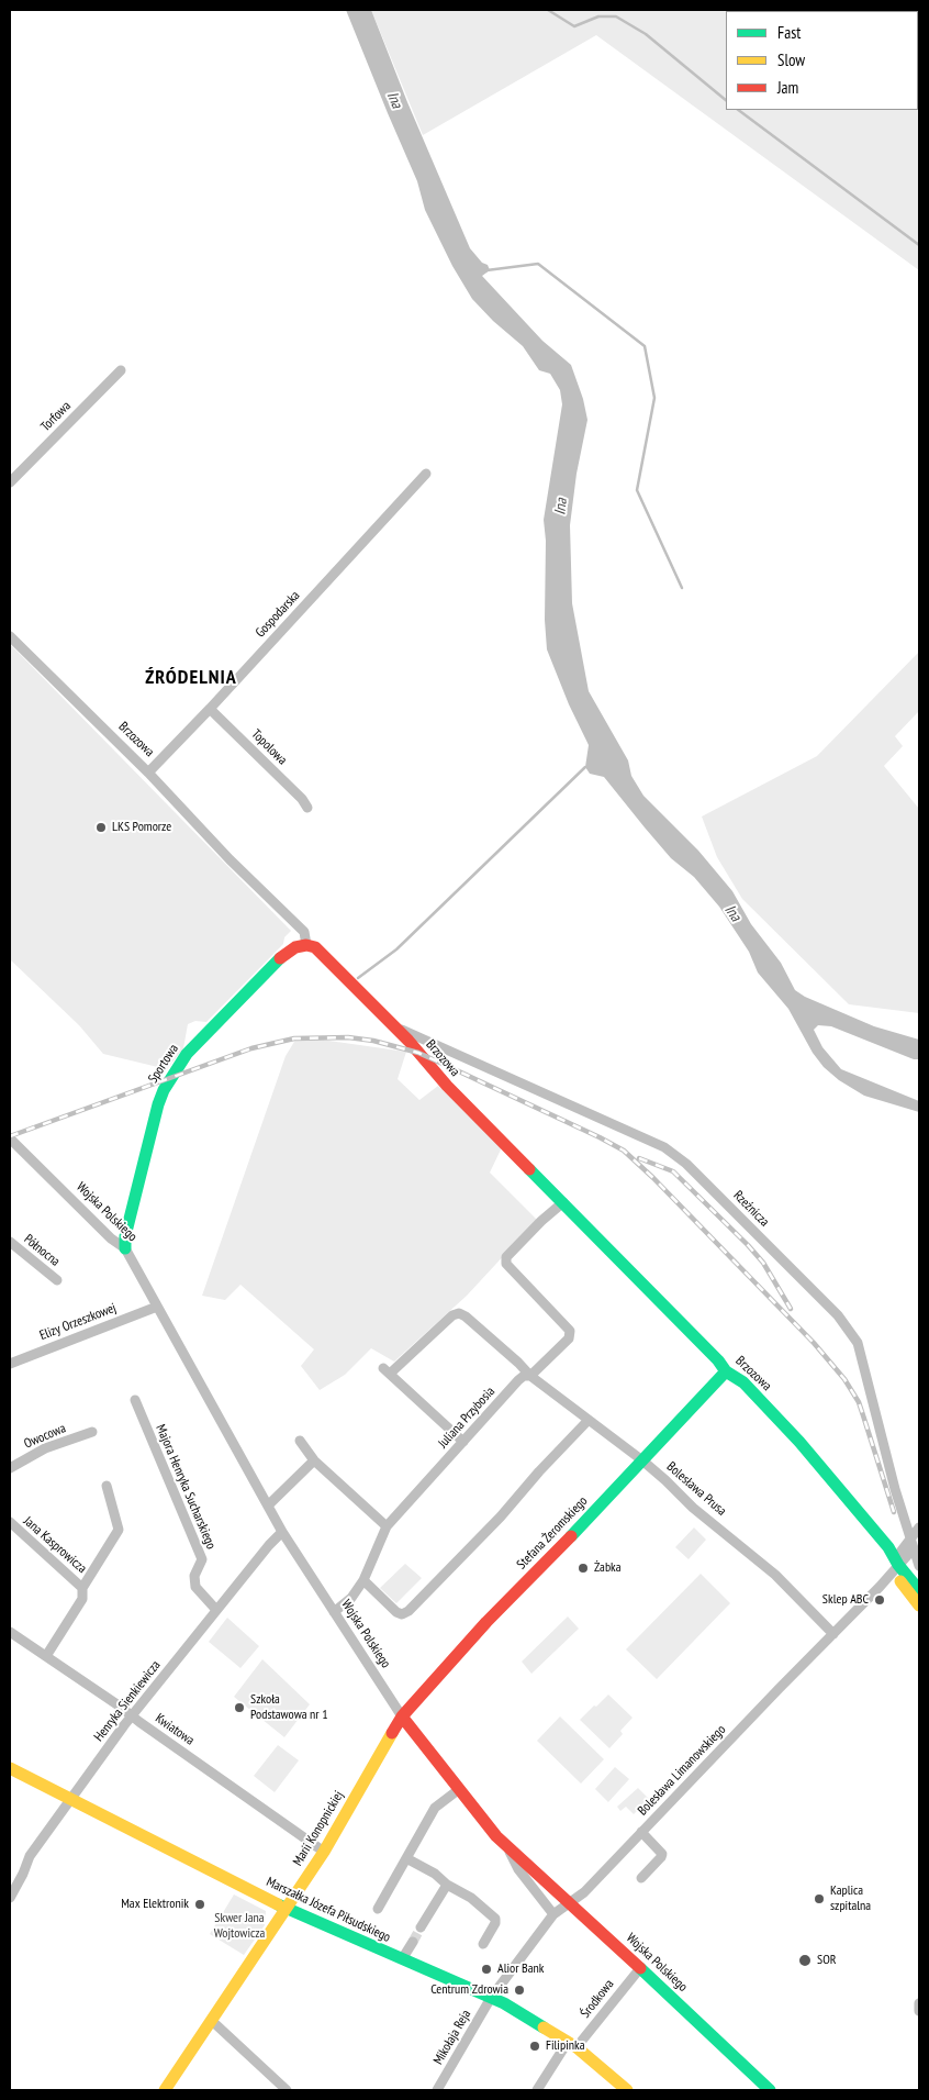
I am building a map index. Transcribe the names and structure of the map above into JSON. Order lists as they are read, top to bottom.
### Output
{
  "streets": {
    "street": [
      "Torfowa",
      "Gospodarska",
      "Brzozowa",
      "Topolowa",
      "Sportowa",
      "Rzeźnicza",
      "Wojska Polskiego",
      "Północna",
      "Elizy Orzeszkowej",
      "Juliana Przybosia",
      "Owocowa",
      "Majora Henryka Sucharskiego",
      "Bolesława Prusa",
      "Stefana Żeromskiego",
      "Jana Kasprowicza",
      "Henryka Sienkiewicza",
      "Kwiatowa",
      "Bolesława Limanowskiego",
      "Marii Konopnickiej",
      "Marszałka Józefa Piłsudskiego",
      "Środkowa",
      "Mikołaja Reja"
    ]
  },
  "crossings": [
    ["Gospodarska", "Brzozowa"],
    ["Gospodarska", "Topolowa"],
    ["Brzozowa", "Sportowa"],
    ["Brzozowa", "Rzeźnicza"],
    ["Brzozowa", "Juliana Przybosia"],
    ["Brzozowa", "Stefana Żeromskiego"],
    ["Brzozowa", "Bolesława Limanowskiego"],
    ["Sportowa", "Wojska Polskiego"],
    ["Rzeźnicza", "Bolesława Limanowskiego"],
    ["Wojska Polskiego", "Elizy Orzeszkowej"],
    ["Wojska Polskiego", "Juliana Przybosia"],
    ["Wojska Polskiego", "Stefana Żeromskiego"],
    ["Wojska Polskiego", "Henryka Sienkiewicza"],
    ["Wojska Polskiego", "Bolesława Limanowskiego"],
    ["Wojska Polskiego", "Marii Konopnickiej"],
    ["Wojska Polskiego", "Środkowa"],
    ["Juliana Przybosia", "Bolesława Prusa"],
    ["Majora Henryka Sucharskiego", "Henryka Sienkiewicza"],
    ["Bolesława Prusa", "Stefana Żeromskiego"],
    ["Bolesława Prusa", "Bolesława Limanowskiego"],
    ["Stefana Żeromskiego", "Marii Konopnickiej"],
    ["Jana Kasprowicza", "Kwiatowa"],
    ["Henryka Sienkiewicza", "Kwiatowa"],
    ["Henryka Sienkiewicza", "Marszałka Józefa Piłsudskiego"],
    ["Kwiatowa", "Marii Konopnickiej"],
    ["Bolesława Limanowskiego", "Marszałka Józefa Piłsudskiego"],
    ["Bolesława Limanowskiego", "Mikołaja Reja"],
    ["Marii Konopnickiej", "Marszałka Józefa Piłsudskiego"],
    ["Marszałka Józefa Piłsudskiego", "Środkowa"],
    ["Marszałka Józefa Piłsudskiego", "Mikołaja Reja"]
  ],
  "districts": ["ŹRÓDELNIA"],
  "water": ["Ina"],
  "parks": ["Skwer Jana Wojtowicza"],
  "places": [
    "LKS Pomorze",
    "Żabka",
    "Sklep ABC",
    "Szkoła Podstawowa nr 1",
    "Kaplica szpitalna",
    "Max Elektronik",
    "SOR",
    "Alior Bank",
    "Centrum Zdrowia",
    "Filipinka"
  ],
  "legend": ["Fast", "Slow", "Jam"]
}
